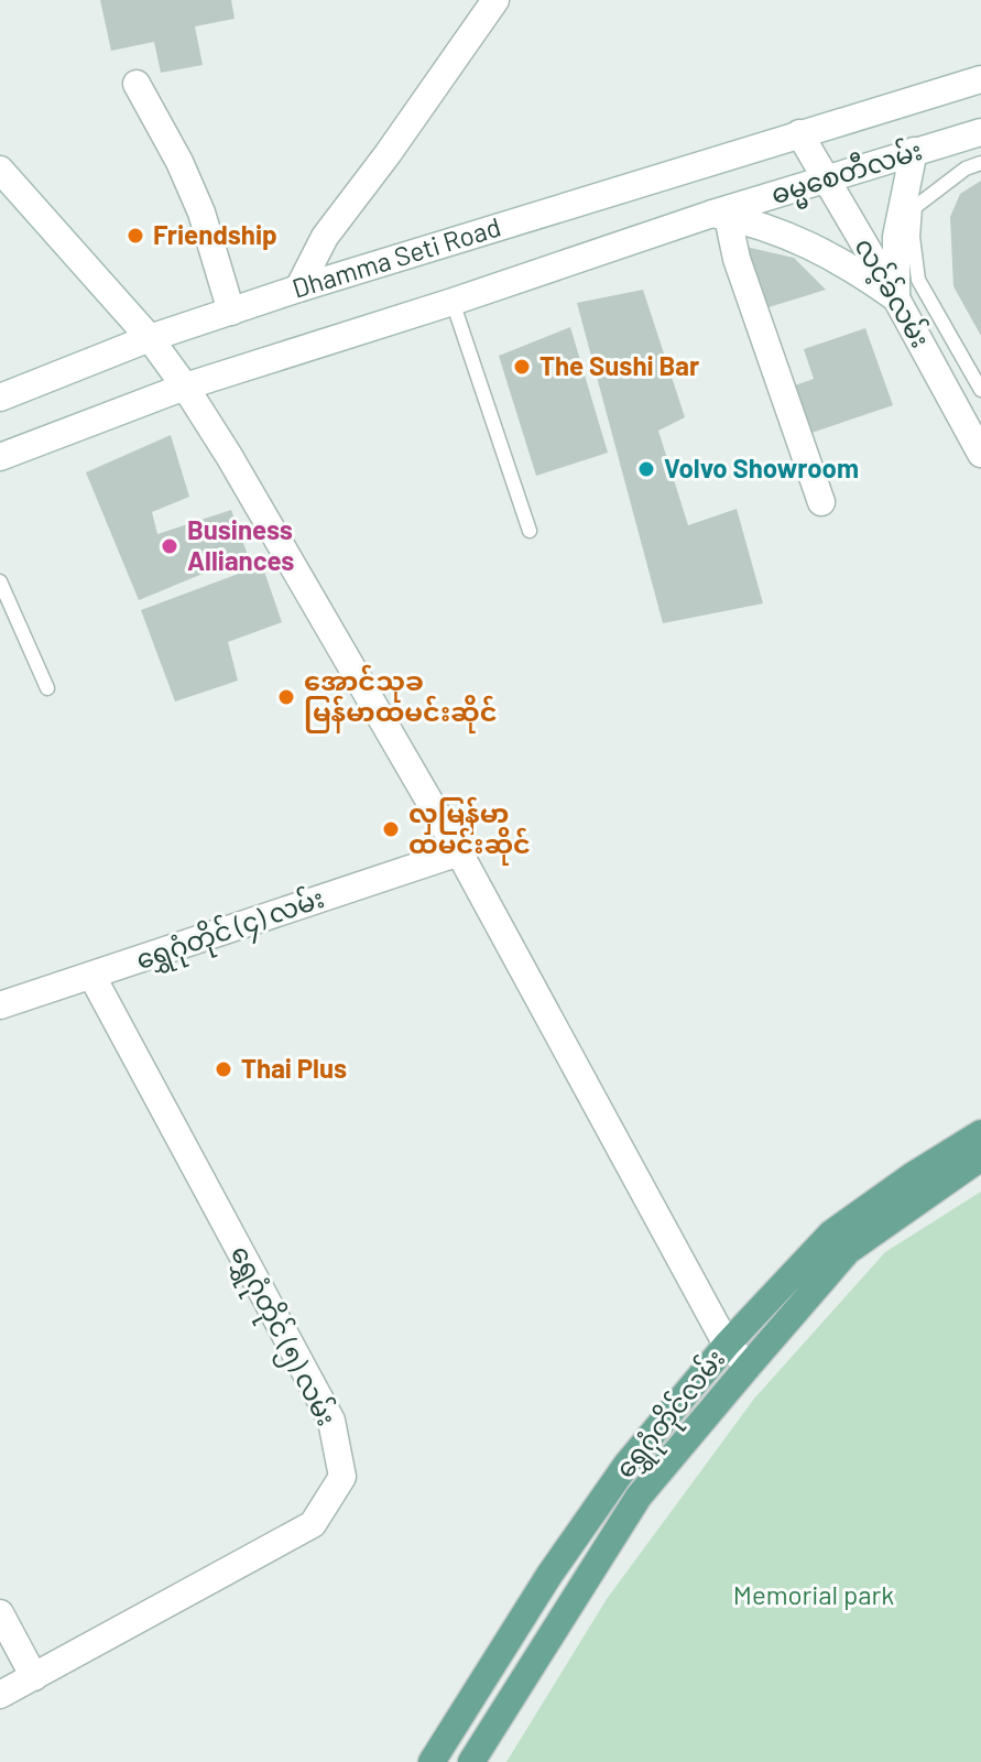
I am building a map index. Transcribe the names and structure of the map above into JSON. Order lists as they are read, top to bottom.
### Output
{
  "streets": {
    "main road": ["ရွှေဂုံတိုင်လမ်း"],
    "street": [
      "ဓမ္မစေတီလမ်း",
      "Dhamma Seti Road",
      "လင့်ခ်လမ်း",
      "ရွှေဂုံတိုင် (၄) လမ်း",
      "ရွှေဂုံတိုင် (၅) လမ်း"
    ]
  },
  "crossings": [
    ["ဓမ္မစေတီလမ်း", "Dhamma Seti Road"],
    ["ဓမ္မစေတီလမ်း", "လင့်ခ်လမ်း"],
    ["Dhamma Seti Road", "လင့်ခ်လမ်း"],
    ["ရွှေဂုံတိုင် (၄) လမ်း", "ရွှေဂုံတိုင် (၅) လမ်း"]
  ],
  "parks": ["Memorial park"],
  "places": [
    "Friendship",
    "The Sushi Bar",
    "Volvo Showroom",
    "Business Alliances",
    "အောင်သုခ မြန်မာထမင်းဆိုင်",
    "လှမြန်မာ ထမင်းဆိုင်",
    "Thai Plus"
  ]
}
